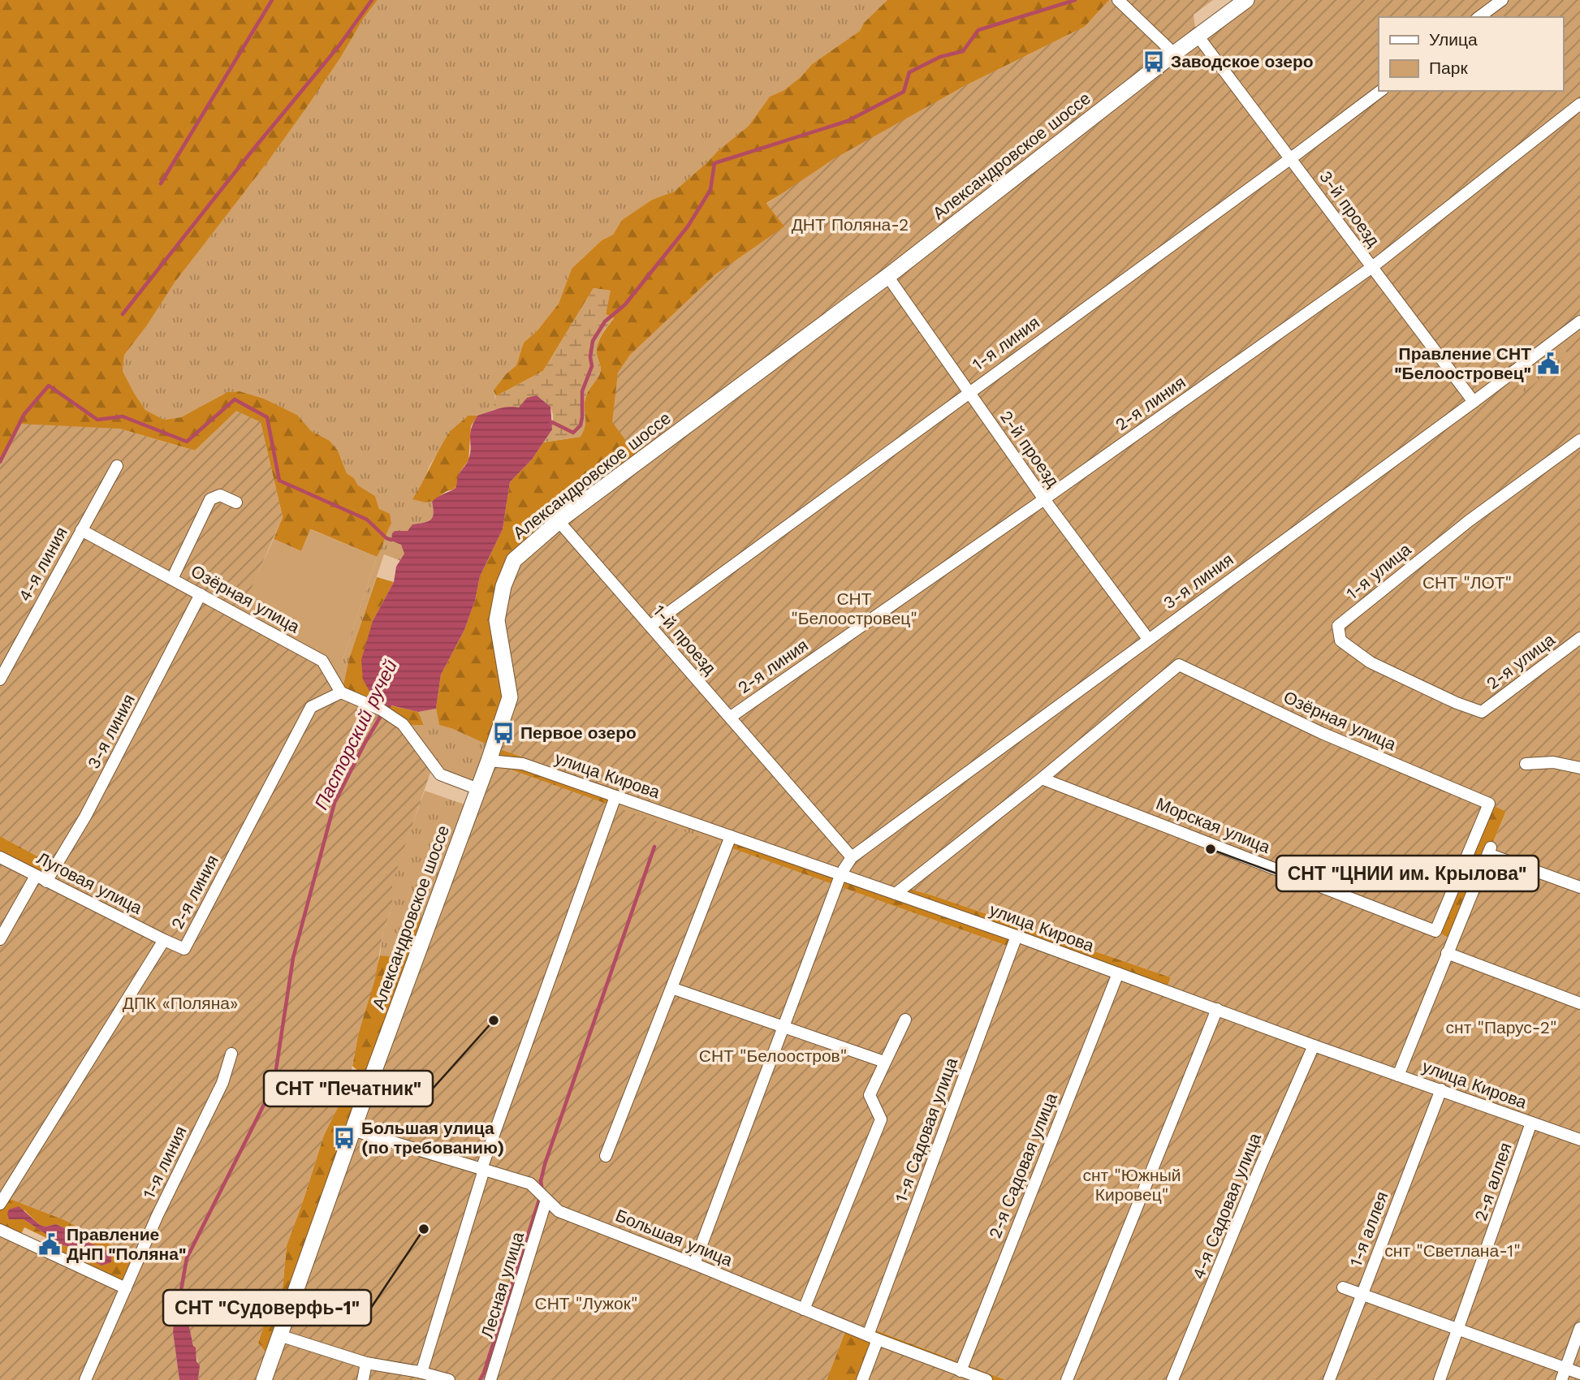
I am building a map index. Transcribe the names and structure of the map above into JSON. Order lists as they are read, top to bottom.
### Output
{
  "streets": {
    "street": [
      "Александровское шоссе",
      "3-й проезд",
      "1-я линия",
      "2-я линия",
      "2-й проезд",
      "4-я линия",
      "1-я улица",
      "3-я линия",
      "Озёрная улица",
      "1-й проезд",
      "2-я улица",
      "улица Кирова",
      "Морская улица",
      "Луговая улица",
      "1-я Садовая улица",
      "2-я Садовая улица",
      "2-я аллея",
      "4-я Садовая улица",
      "1-я аллея",
      "Большая улица",
      "Лесная улица"
    ]
  },
  "crossings": [
    ["Александровское шоссе", "3-й проезд"],
    ["Александровское шоссе", "2-й проезд"],
    ["Александровское шоссе", "1-й проезд"],
    ["Александровское шоссе", "улица Кирова"],
    ["3-й проезд", "1-я линия"],
    ["3-й проезд", "2-я линия"],
    ["3-й проезд", "3-я линия"],
    ["1-я линия", "2-й проезд"],
    ["1-я линия", "1-й проезд"],
    ["2-я линия", "2-й проезд"],
    ["2-я линия", "Озёрная улица"],
    ["2-я линия", "1-й проезд"],
    ["2-я линия", "Луговая улица"],
    ["2-й проезд", "3-я линия"],
    ["4-я линия", "Озёрная улица"],
    ["1-я улица", "2-я улица"],
    ["3-я линия", "Озёрная улица"],
    ["3-я линия", "1-й проезд"],
    ["3-я линия", "улица Кирова"],
    ["3-я линия", "Луговая улица"],
    ["3-я линия", "Большая улица"],
    ["Озёрная улица", "Морская улица"],
    ["улица Кирова", "1-я Садовая улица"],
    ["улица Кирова", "2-я Садовая улица"],
    ["улица Кирова", "2-я аллея"],
    ["улица Кирова", "4-я Садовая улица"],
    ["улица Кирова", "1-я аллея"],
    ["1-я Садовая улица", "Большая улица"],
    ["2-я Садовая улица", "Большая улица"],
    ["Большая улица", "Лесная улица"]
  ],
  "water": ["Пасторский ручей"],
  "parks": [
    "ДНТ Поляна-2",
    "СНТ \"ЛОТ\"",
    "СНТ \"Белоостровец\"",
    "ДПК «Поляна»",
    "снт \"Парус-2\"",
    "СНТ \"Белоостров\"",
    "снт \"Южный Кировец\"",
    "снт \"Светлана-1\"",
    "СНТ \"Лужок\""
  ],
  "places": {
    "bus stop": ["Заводское озеро", "Первое озеро", "Большая улица (по требованию)"],
    "public building": ["Правление СНТ \"Белоостровец\"", "Правление ДНП \"Поляна\""],
    "other": ["СНТ \"ЦНИИ им. Крылова\"", "СНТ \"Печатник\"", "СНТ \"Судоверфь-1\""]
  },
  "legend": ["Улица", "Парк"]
}
